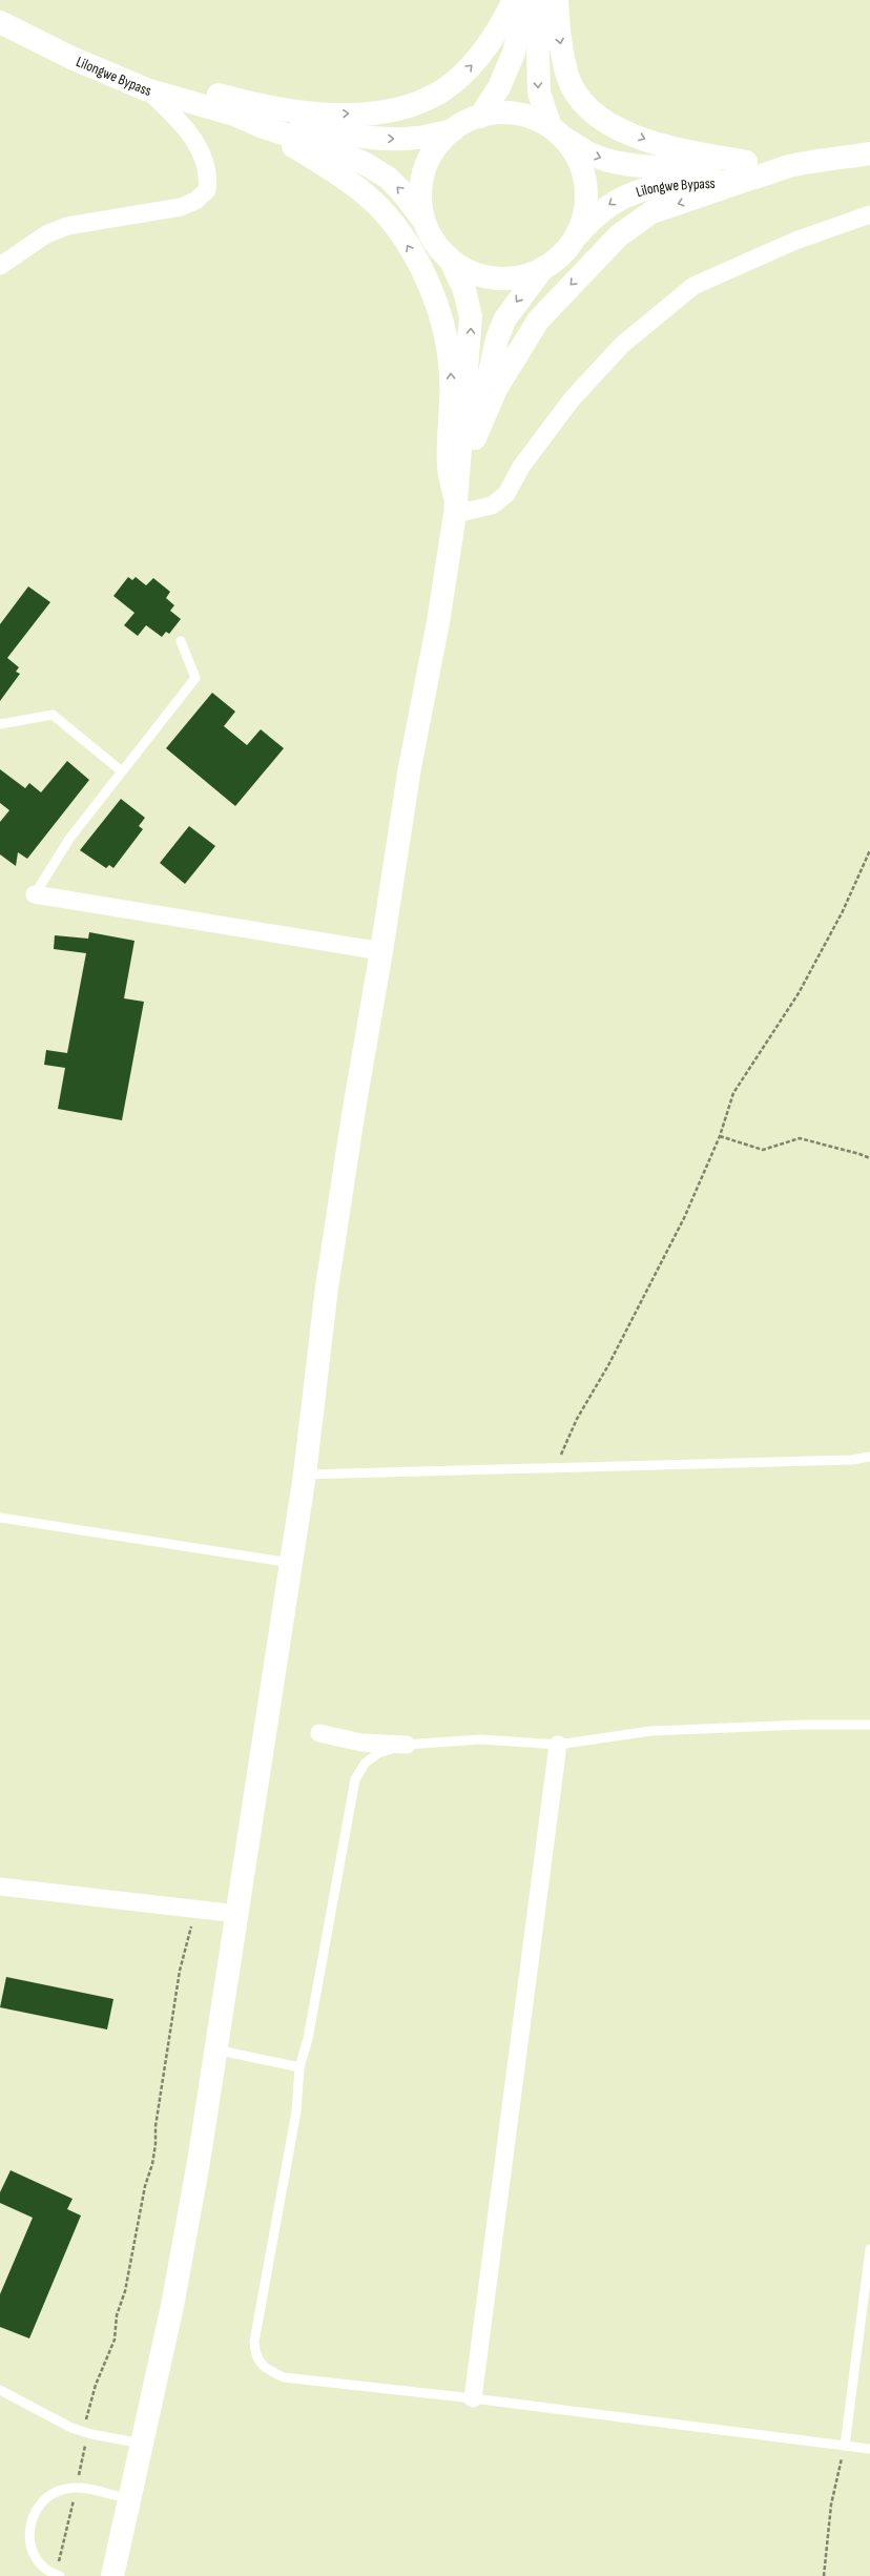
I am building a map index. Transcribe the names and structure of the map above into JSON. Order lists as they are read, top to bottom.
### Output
{
  "streets": {
    "main road": ["Lilongwe Bypass"]
  }
}
